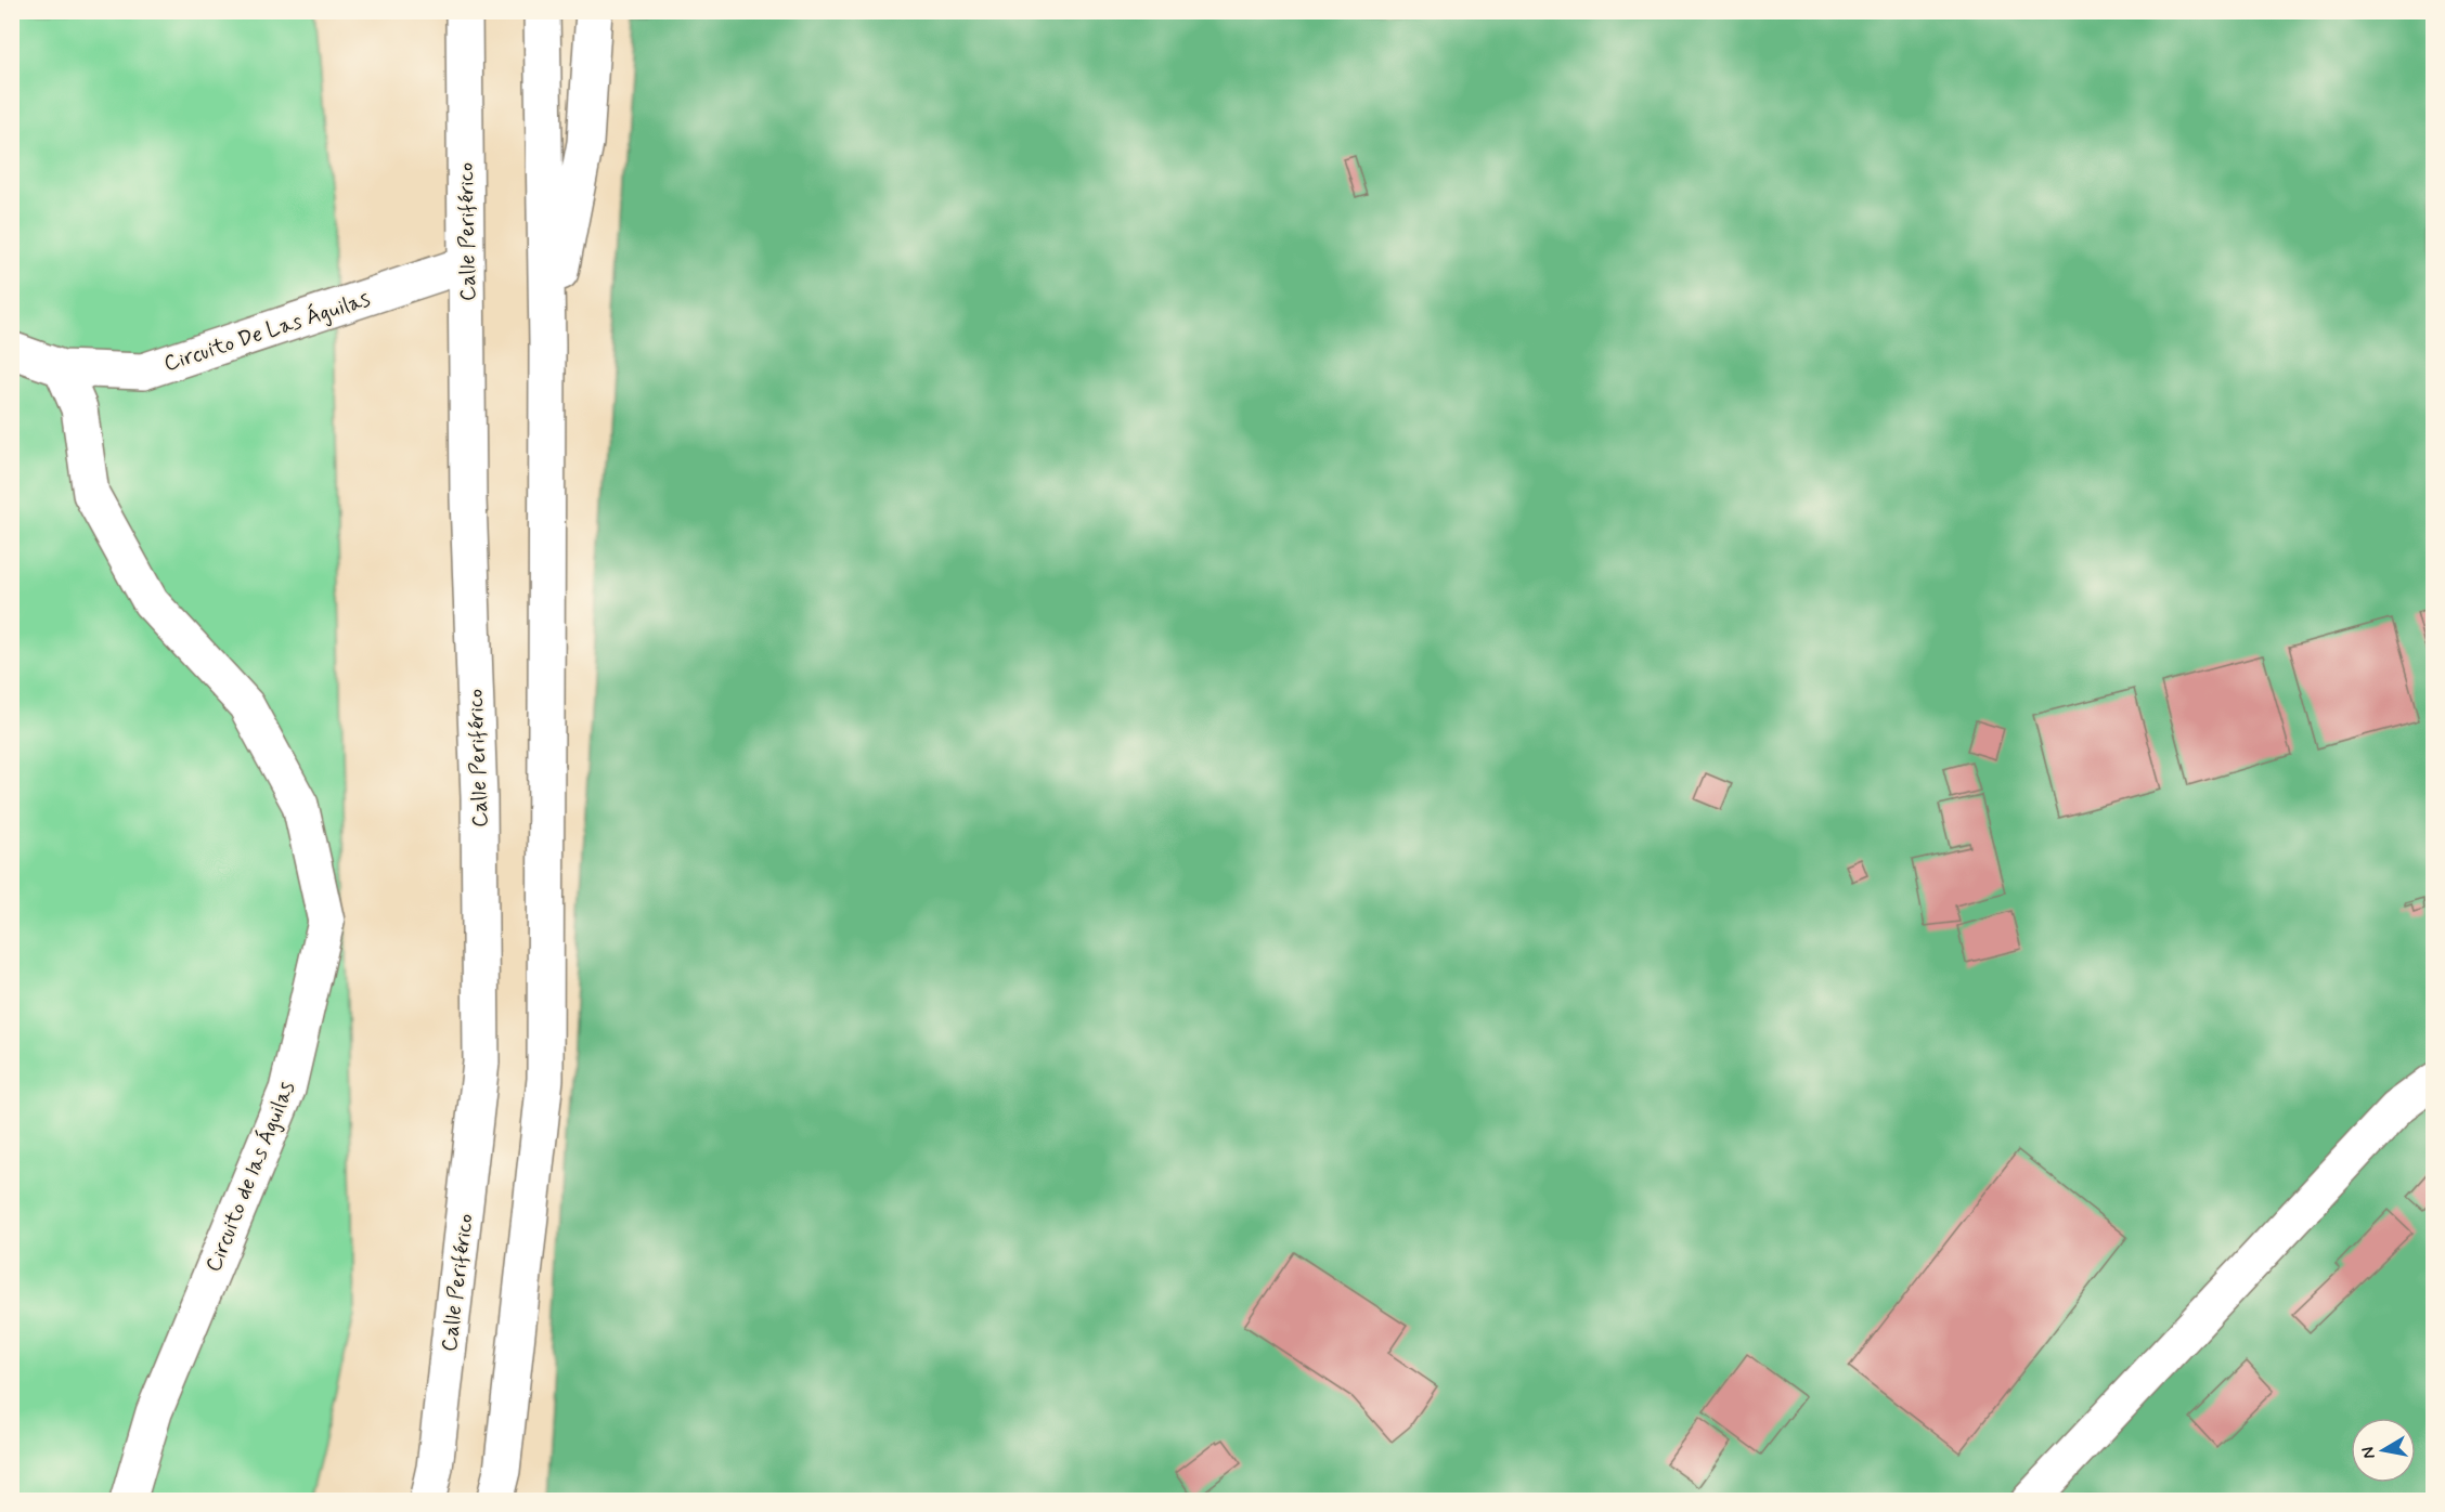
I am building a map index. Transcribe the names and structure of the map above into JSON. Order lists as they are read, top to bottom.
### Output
{
  "streets": {
    "main road": ["Calle Periférico", "Circuito De Las Águilas", "Circuito de las Águilas"]
  },
  "crossings": [
    ["Calle Periférico", "Circuito De Las Águilas"],
    ["Circuito De Las Águilas", "Circuito de las Águilas"]
  ],
  "north": "left"
}
